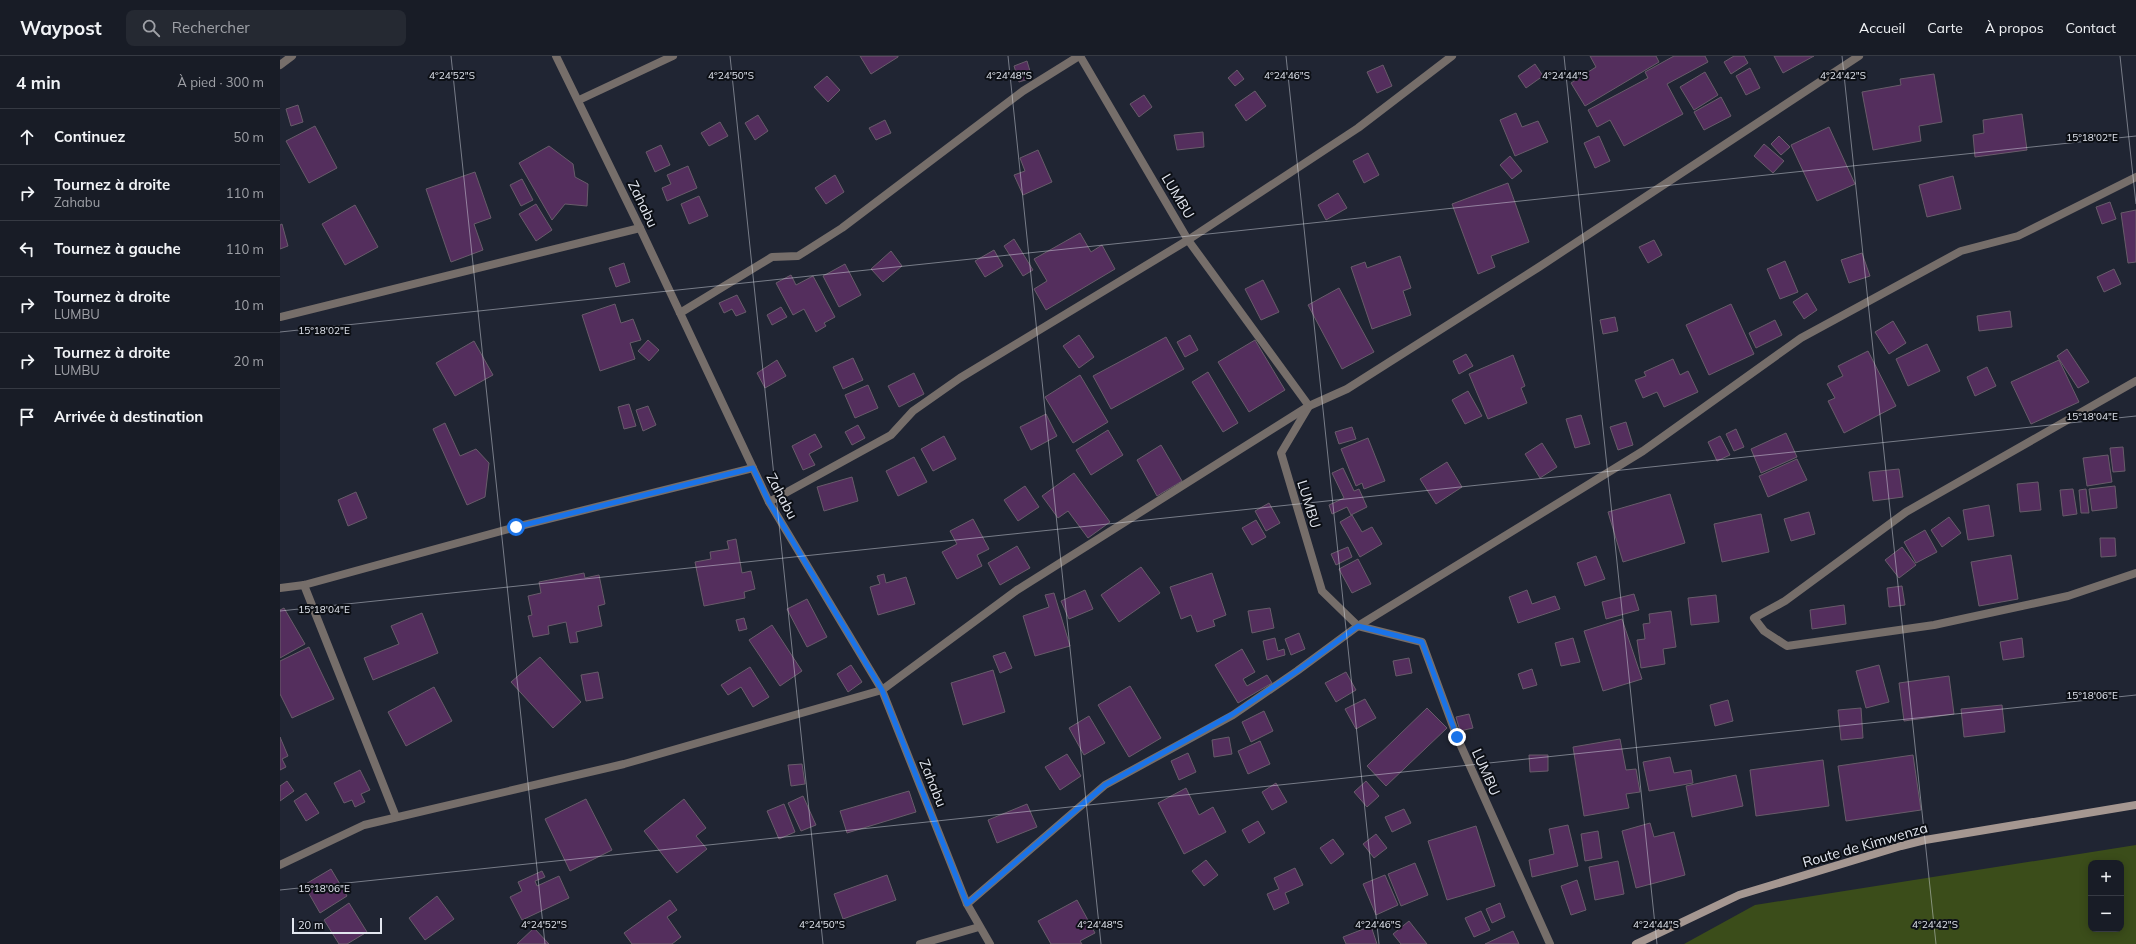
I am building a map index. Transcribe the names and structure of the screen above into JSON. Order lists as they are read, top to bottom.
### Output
{
  "streets": {
    "street": ["LUMBU", "Zahabu", "Route de Kimwenza"]
  },
  "scale_bar": "20 m",
  "page": {
    "header": "Waypost",
    "search": "Rechercher",
    "nav": [
      "Accueil",
      "Carte",
      "À propos",
      "Contact"
    ],
    "heading": ["4 min", "À pied · 300 m"],
    "list": [
      ["Continuez", "50 m"],
      ["Tournez à droite", "Zahabu", "110 m"],
      ["Tournez à gauche", "110 m"],
      ["Tournez à droite", "LUMBU", "10 m"],
      ["Tournez à droite", "LUMBU", "20 m"],
      "Arrivée à destination"
    ],
    "map_buttons": ["+", "−"],
    "scale": "20 m"
  },
  "coordinates": [
    "4°24'52\"S",
    "4°24'50\"S",
    "4°24'48\"S",
    "4°24'46\"S",
    "4°24'44\"S",
    "4°24'42\"S",
    "15°18'02\"E",
    "15°18'04\"E",
    "15°18'06\"E"
  ]
}
